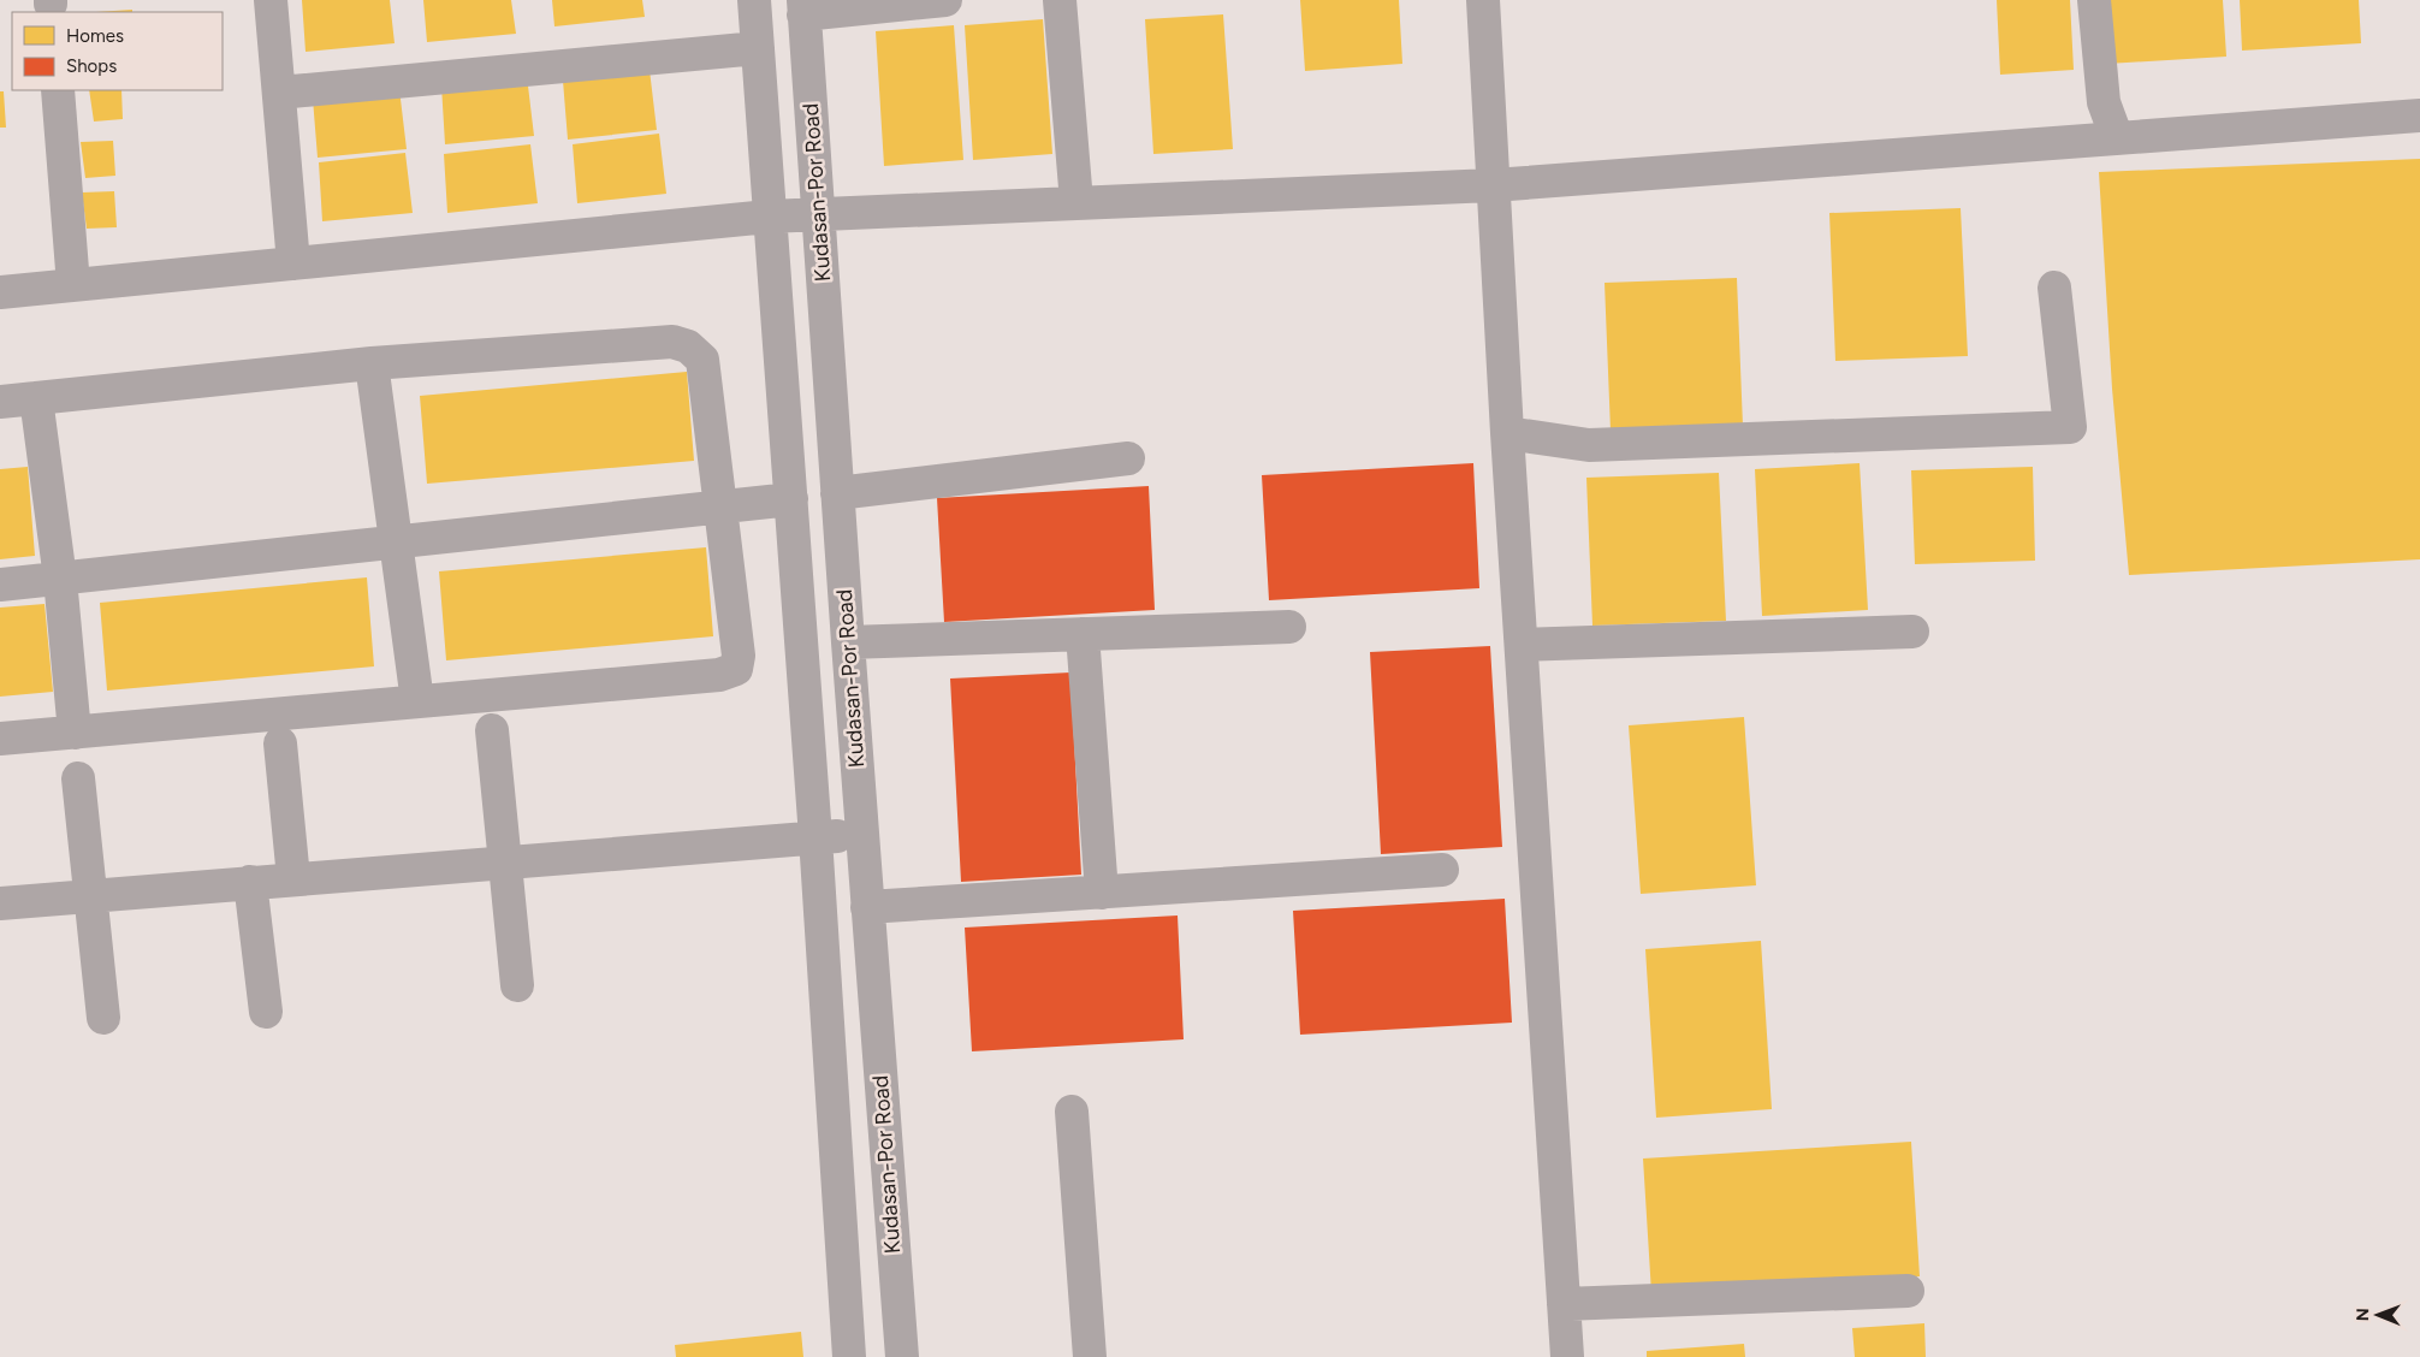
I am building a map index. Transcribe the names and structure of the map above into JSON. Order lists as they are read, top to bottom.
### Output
{
  "streets": {
    "street": ["Kudasan-Por Road"]
  },
  "legend": ["Homes", "Shops"],
  "north": "left"
}
